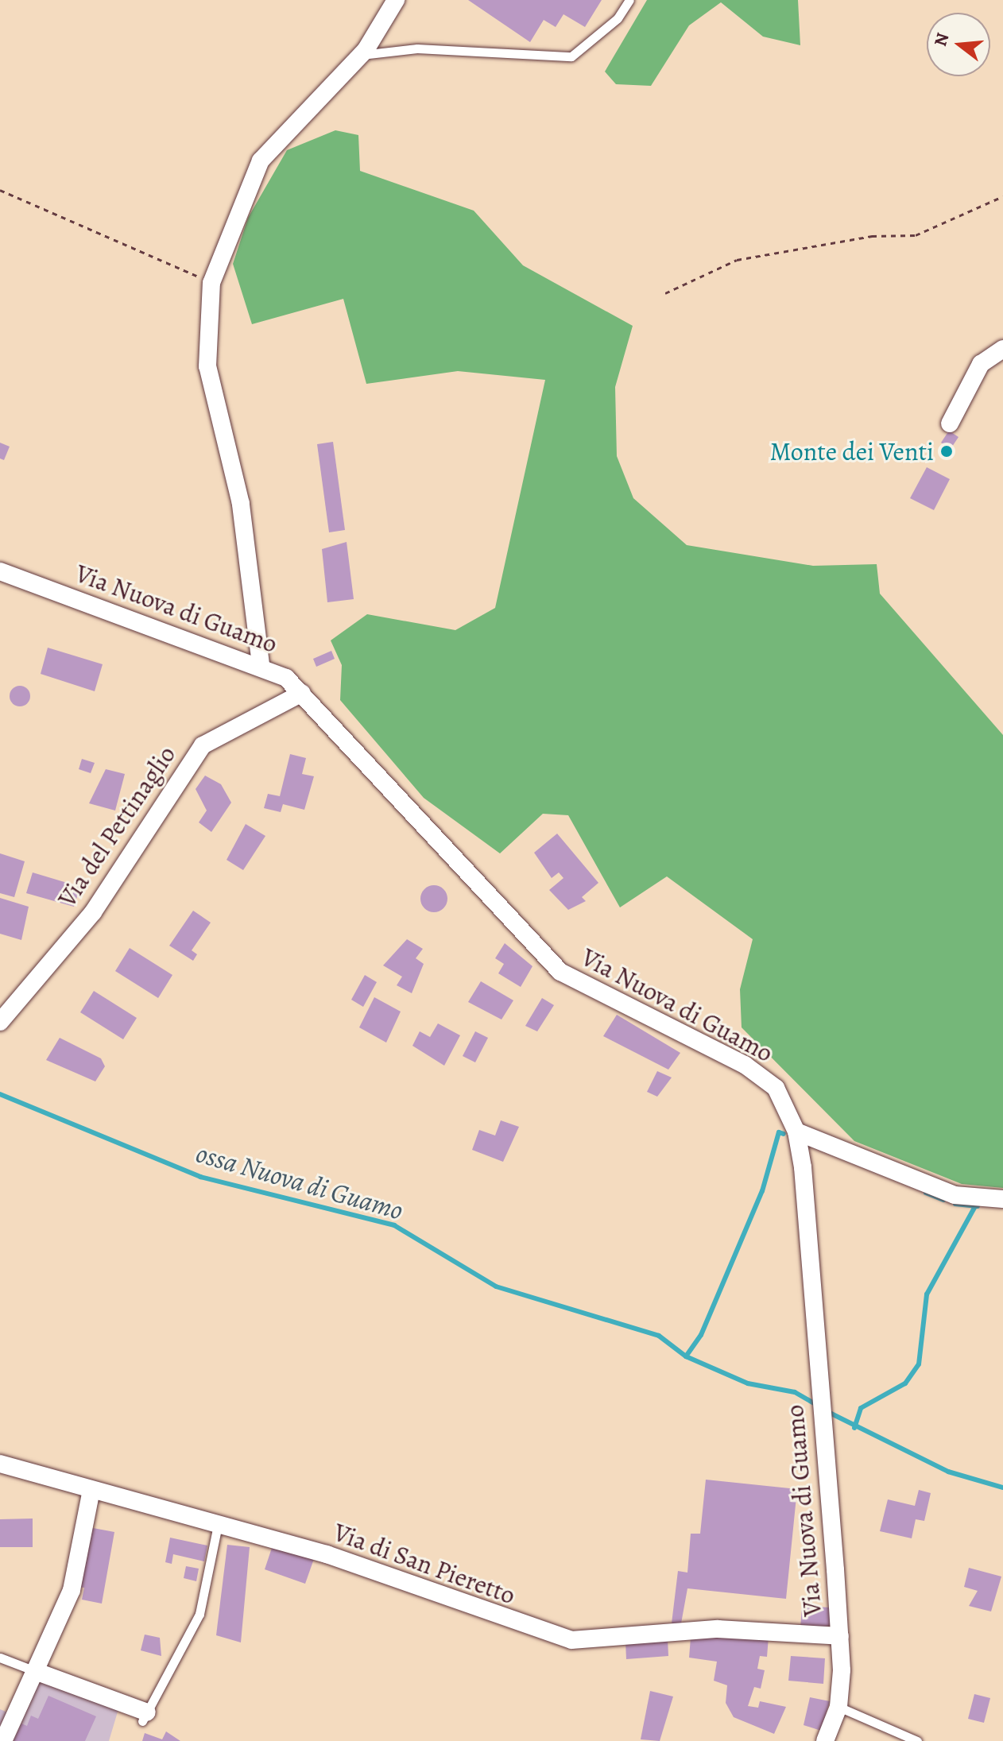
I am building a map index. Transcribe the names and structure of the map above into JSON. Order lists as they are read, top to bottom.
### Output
{
  "streets": {
    "street": ["Via Nuova di Guamo", "Via del Pettinaglio", "Via di San Pieretto"]
  },
  "crossings": [
    ["Via Nuova di Guamo", "Via del Pettinaglio"],
    ["Via Nuova di Guamo", "Via di San Pieretto"]
  ],
  "water": ["ossa Nuova di Guamo"],
  "places": ["Monte dei Venti"],
  "north": "left"
}
